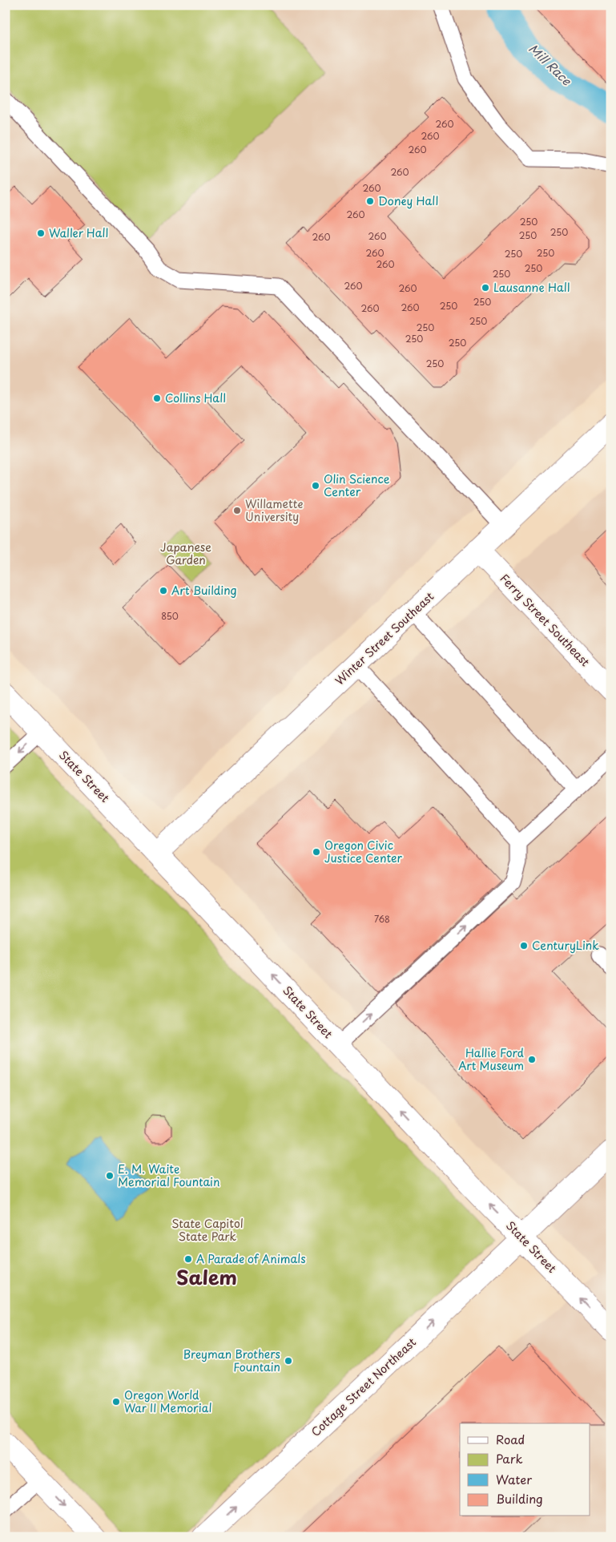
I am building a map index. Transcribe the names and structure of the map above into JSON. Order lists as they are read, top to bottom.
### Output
{
  "streets": {
    "street": [
      "Ferry Street Southeast",
      "Winter Street Southeast",
      "State Street",
      "Cottage Street Northeast"
    ]
  },
  "crossings": [
    ["Ferry Street Southeast", "Winter Street Southeast"],
    ["Winter Street Southeast", "State Street"],
    ["State Street", "Cottage Street Northeast"]
  ],
  "one_way": ["State Street", "Cottage Street Northeast"],
  "districts": ["Salem"],
  "water": ["Mill Race"],
  "parks": ["Japanese Garden", "State Capitol State Park"],
  "places": [
    "Doney Hall",
    "Waller Hall",
    "Lausanne Hall",
    "Collins Hall",
    "Olin Science Center",
    "Willamette University",
    "Art Building",
    "Oregon Civic Justice Center",
    "CenturyLink",
    "Hallie Ford Art Museum",
    "E. M. Waite Memorial Fountain",
    "A Parade of Animals",
    "Breyman Brothers Fountain",
    "Oregon World War II Memorial"
  ],
  "house_numbers": [
    "260",
    "260",
    "260",
    "260",
    "260",
    "260",
    "250",
    "250",
    "250",
    "260",
    "260",
    "260",
    "250",
    "250",
    "260",
    "250",
    "250",
    "260",
    "260",
    "250",
    "250",
    "260",
    "260",
    "250",
    "250",
    "250",
    "250",
    "250",
    "850",
    "768"
  ],
  "legend": [
    "Road",
    "Park",
    "Water",
    "Building"
  ]
}
